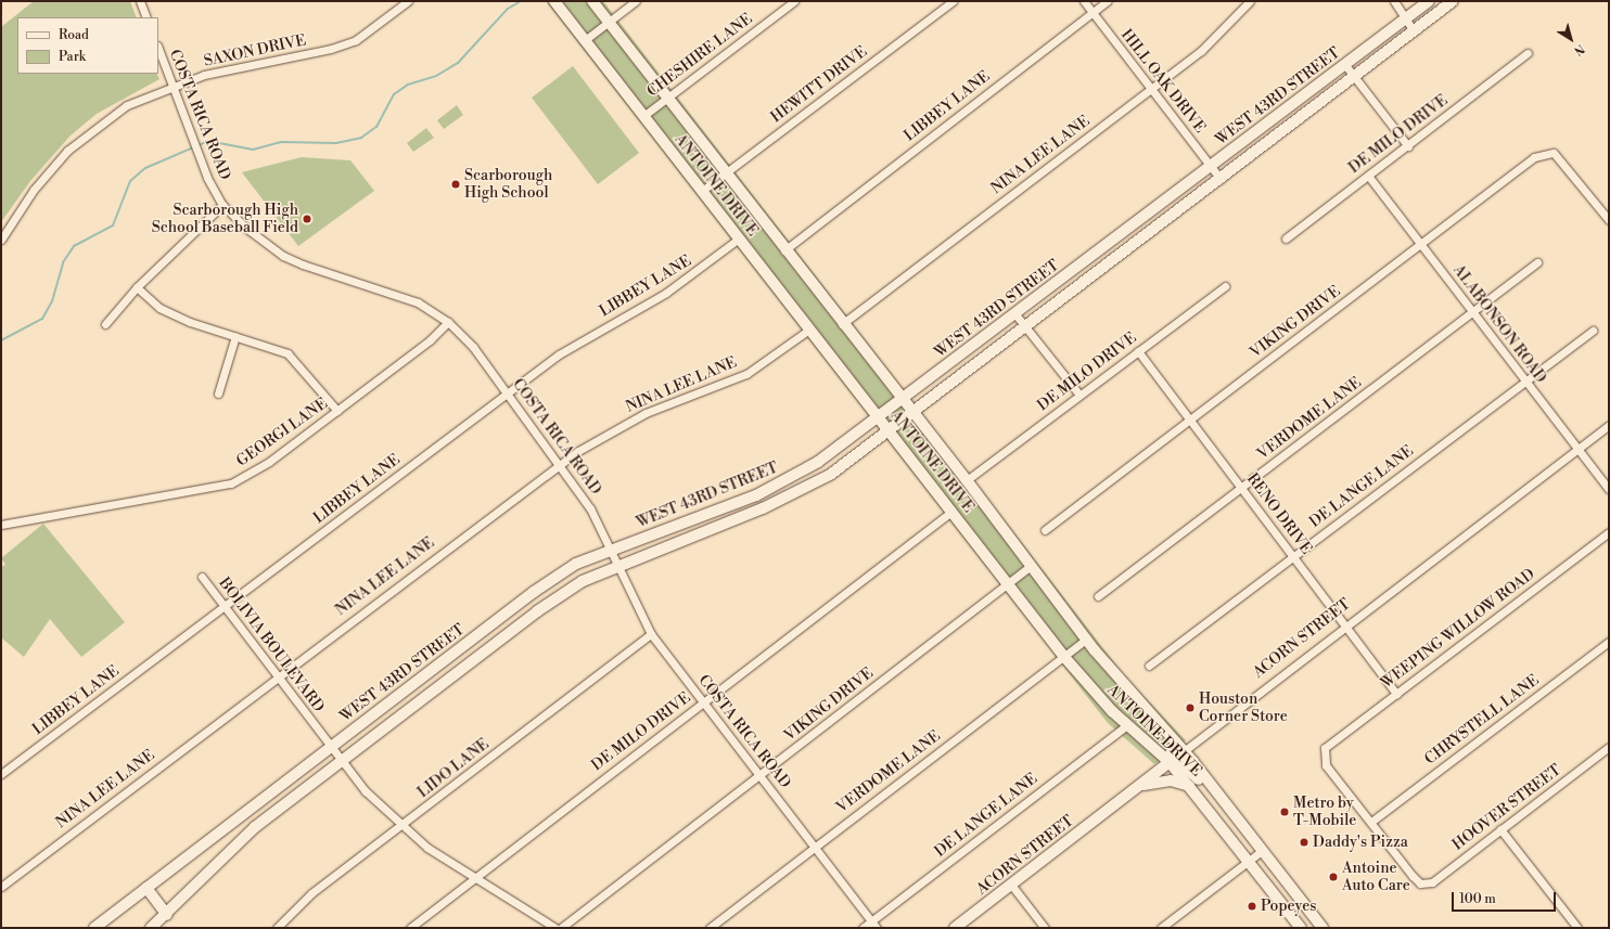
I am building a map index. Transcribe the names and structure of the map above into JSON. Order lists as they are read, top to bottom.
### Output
{
  "streets": {
    "main road": ["WEST 43RD STREET", "ANTOINE DRIVE", "ACORN STREET"],
    "street": [
      "SAXON DRIVE",
      "CHESHIRE LANE",
      "HILL OAK DRIVE",
      "HEWITT DRIVE",
      "LIBBEY LANE",
      "COSTA RICA ROAD",
      "DE MILO DRIVE",
      "NINA LEE LANE",
      "VIKING DRIVE",
      "ALABONSON ROAD",
      "VERDOME LANE",
      "GEORGI LANE",
      "DE LANGE LANE",
      "RENO DRIVE",
      "WEEPING WILLOW ROAD",
      "BOLIVIA BOULEVARD",
      "CHRYSTELL LANE",
      "LIDO LANE",
      "HOOVER STREET"
    ]
  },
  "crossings": [
    ["SAXON DRIVE", "COSTA RICA ROAD"],
    ["CHESHIRE LANE", "ANTOINE DRIVE"],
    ["HILL OAK DRIVE", "WEST 43RD STREET"],
    ["HILL OAK DRIVE", "LIBBEY LANE"],
    ["HILL OAK DRIVE", "NINA LEE LANE"],
    ["HEWITT DRIVE", "ANTOINE DRIVE"],
    ["WEST 43RD STREET", "COSTA RICA ROAD"],
    ["WEST 43RD STREET", "ANTOINE DRIVE"],
    ["WEST 43RD STREET", "BOLIVIA BOULEVARD"],
    ["LIBBEY LANE", "COSTA RICA ROAD"],
    ["LIBBEY LANE", "ANTOINE DRIVE"],
    ["LIBBEY LANE", "BOLIVIA BOULEVARD"],
    ["COSTA RICA ROAD", "DE MILO DRIVE"],
    ["COSTA RICA ROAD", "NINA LEE LANE"],
    ["COSTA RICA ROAD", "VIKING DRIVE"],
    ["COSTA RICA ROAD", "VERDOME LANE"],
    ["COSTA RICA ROAD", "GEORGI LANE"],
    ["COSTA RICA ROAD", "DE LANGE LANE"],
    ["COSTA RICA ROAD", "LIDO LANE"],
    ["DE MILO DRIVE", "ANTOINE DRIVE"],
    ["DE MILO DRIVE", "ALABONSON ROAD"],
    ["DE MILO DRIVE", "RENO DRIVE"],
    ["DE MILO DRIVE", "BOLIVIA BOULEVARD"],
    ["NINA LEE LANE", "ANTOINE DRIVE"],
    ["NINA LEE LANE", "BOLIVIA BOULEVARD"],
    ["ANTOINE DRIVE", "VIKING DRIVE"],
    ["ANTOINE DRIVE", "VERDOME LANE"],
    ["ANTOINE DRIVE", "DE LANGE LANE"],
    ["ANTOINE DRIVE", "ACORN STREET"],
    ["VIKING DRIVE", "ALABONSON ROAD"],
    ["VIKING DRIVE", "RENO DRIVE"],
    ["ALABONSON ROAD", "VERDOME LANE"],
    ["ALABONSON ROAD", "DE LANGE LANE"],
    ["ALABONSON ROAD", "ACORN STREET"],
    ["VERDOME LANE", "RENO DRIVE"],
    ["DE LANGE LANE", "RENO DRIVE"],
    ["RENO DRIVE", "WEEPING WILLOW ROAD"],
    ["RENO DRIVE", "ACORN STREET"],
    ["WEEPING WILLOW ROAD", "CHRYSTELL LANE"],
    ["WEEPING WILLOW ROAD", "HOOVER STREET"],
    ["BOLIVIA BOULEVARD", "LIDO LANE"],
    ["CHRYSTELL LANE", "HOOVER STREET"]
  ],
  "places": [
    "Scarborough High School",
    "Scarborough High School Baseball Field",
    "Houston Corner Store",
    "Metro by T-Mobile",
    "Daddy's Pizza",
    "Antoine Auto Care",
    "Popeyes"
  ],
  "legend": ["Road", "Park"],
  "scale_bar": "100 m",
  "north": "bottom right"
}
